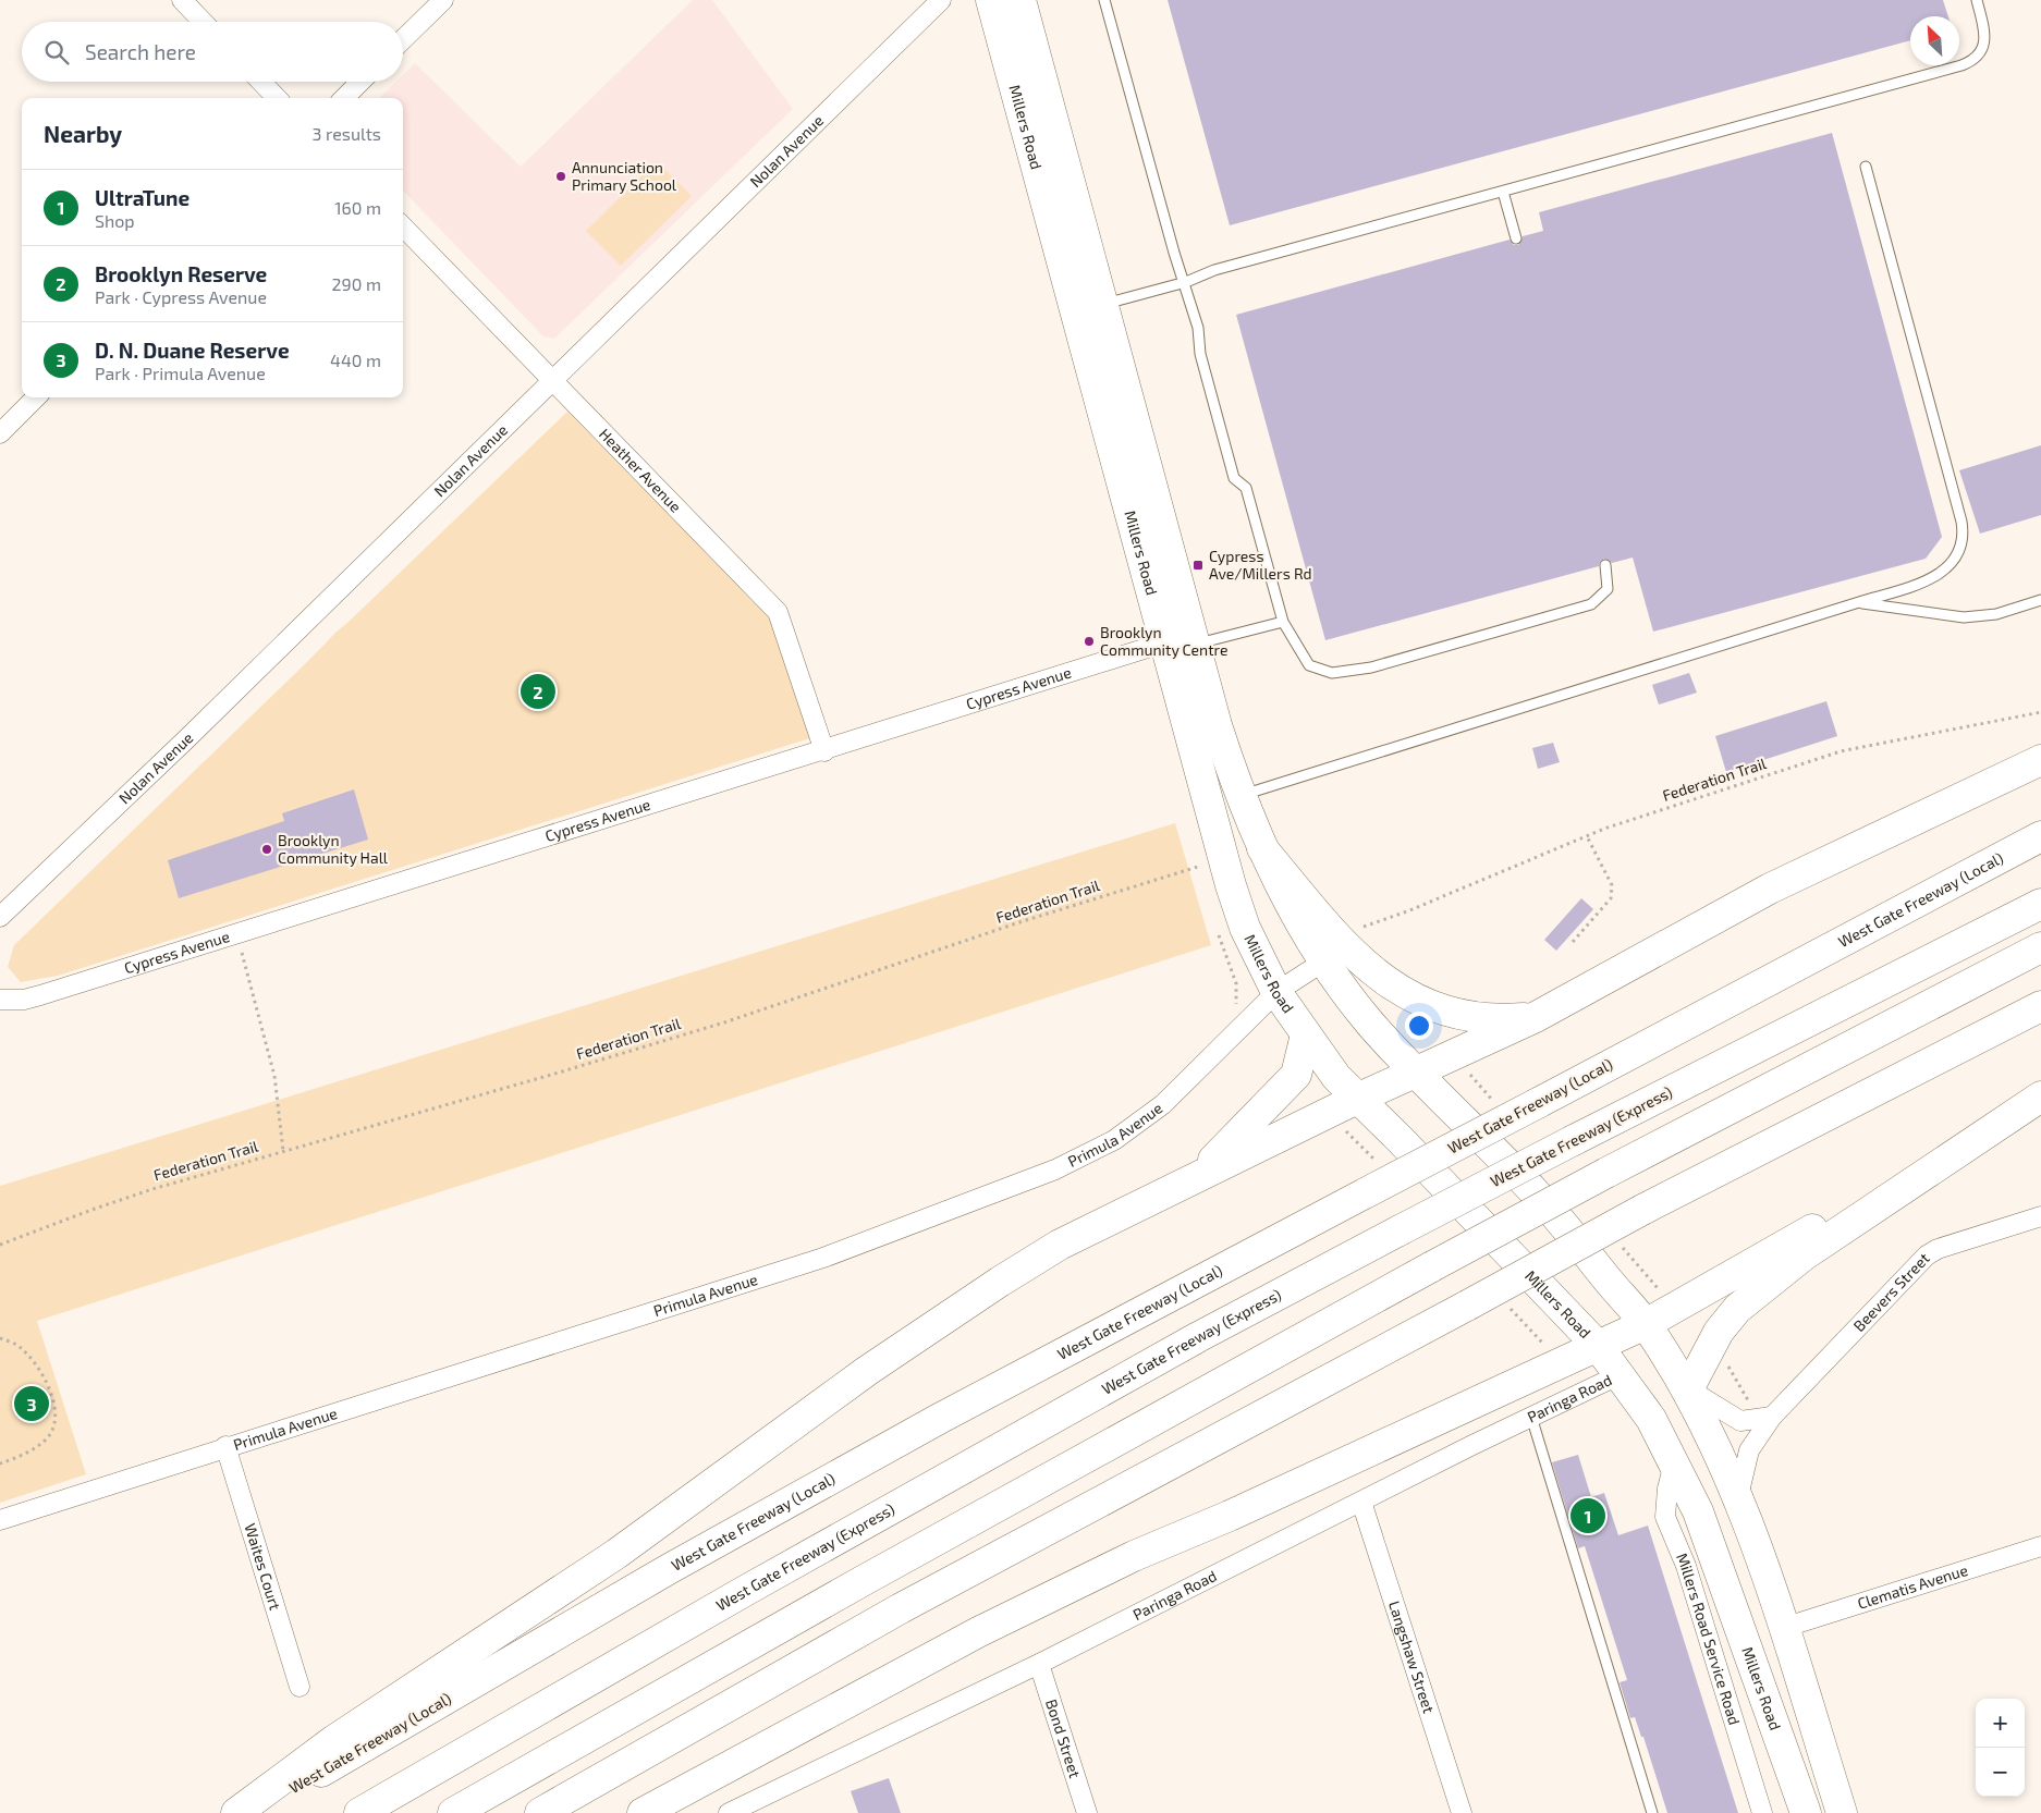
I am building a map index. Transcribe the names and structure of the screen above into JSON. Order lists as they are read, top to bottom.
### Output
{
  "streets": {
    "main road": ["Millers Road", "West Gate Freeway (Local)", "West Gate Freeway (Express)"],
    "street": [
      "Nolan Avenue",
      "Heather Avenue",
      "Cypress Avenue",
      "Primula Avenue",
      "Beevers Street",
      "Paringa Road",
      "Waites Court",
      "Clematis Avenue",
      "Millers Road Service Road",
      "Langshaw Street",
      "Bond Street"
    ],
    "path": ["Federation Trail"]
  },
  "crossings": [
    ["Millers Road", "Cypress Avenue"],
    ["Millers Road", "Federation Trail"],
    ["Millers Road", "Primula Avenue"],
    ["Millers Road", "Paringa Road"],
    ["Millers Road", "Millers Road Service Road"],
    ["Nolan Avenue", "Heather Avenue"],
    ["Heather Avenue", "Cypress Avenue"],
    ["Primula Avenue", "Waites Court"],
    ["Paringa Road", "Langshaw Street"],
    ["Paringa Road", "Bond Street"]
  ],
  "places": {
    "other": ["Annunciation Primary School", "Brooklyn Community Centre", "Brooklyn Community Hall"],
    "transit": ["Cypress Ave/Millers Rd"]
  },
  "north": "top left",
  "page": {
    "search": "Search here",
    "heading": ["Nearby", "3 results"],
    "list": [
      {
        "mark": "1",
        "name": "UltraTune",
        "note": "Shop",
        "value": "160 m"
      },
      {
        "mark": "2",
        "name": "Brooklyn Reserve",
        "note": "Park · Cypress Avenue",
        "value": "290 m"
      },
      {
        "mark": "3",
        "name": "D. N. Duane Reserve",
        "note": "Park · Primula Avenue",
        "value": "440 m"
      }
    ],
    "pins": ["2", "3", "1"],
    "map_buttons": ["+", "−"]
  }
}
